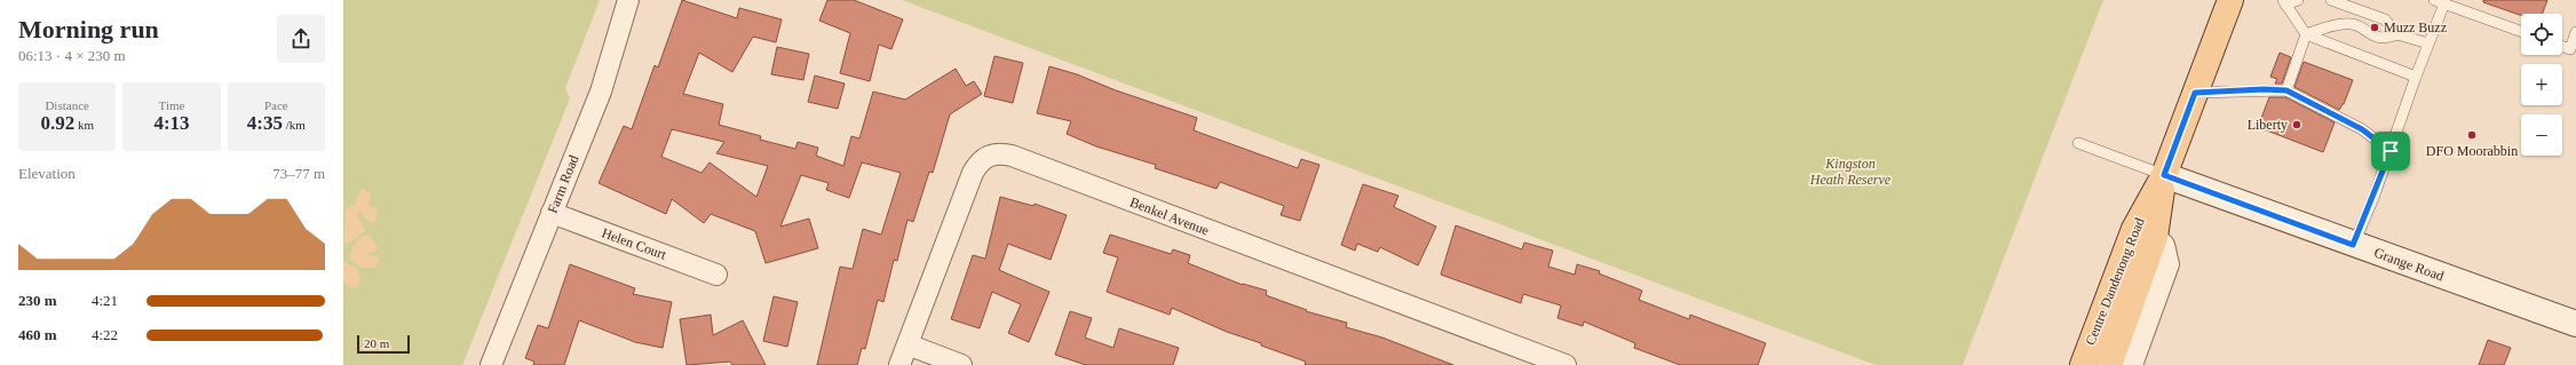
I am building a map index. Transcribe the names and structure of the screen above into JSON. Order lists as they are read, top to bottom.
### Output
{
  "streets": {
    "main road": ["Grange Road", "Centre Dandenong Road"],
    "street": ["Farm Road", "Benkel Avenue", "Helen Court"]
  },
  "crossings": [
    ["Farm Road", "Helen Court"],
    ["Grange Road", "Centre Dandenong Road"]
  ],
  "parks": ["Kingston Heath Reserve"],
  "places": ["Muzz Buzz", "Liberty", "DFO Moorabbin"],
  "scale_bar": "20 m",
  "page": {
    "heading": ["Morning run", "06:13 · 4 × 230 m"],
    "map_buttons": ["+", "−"],
    "stats": [
      ["Distance", "0.92 km"],
      ["Time", "4:13"],
      ["Pace", "4:35 /km"]
    ],
    "chart": ["Elevation", "73–77 m"],
    "list": [
      {
        "name": "230 m",
        "note": "4:21"
      },
      {
        "name": "460 m",
        "note": "4:22"
      }
    ],
    "scale": "20 m"
  }
}
